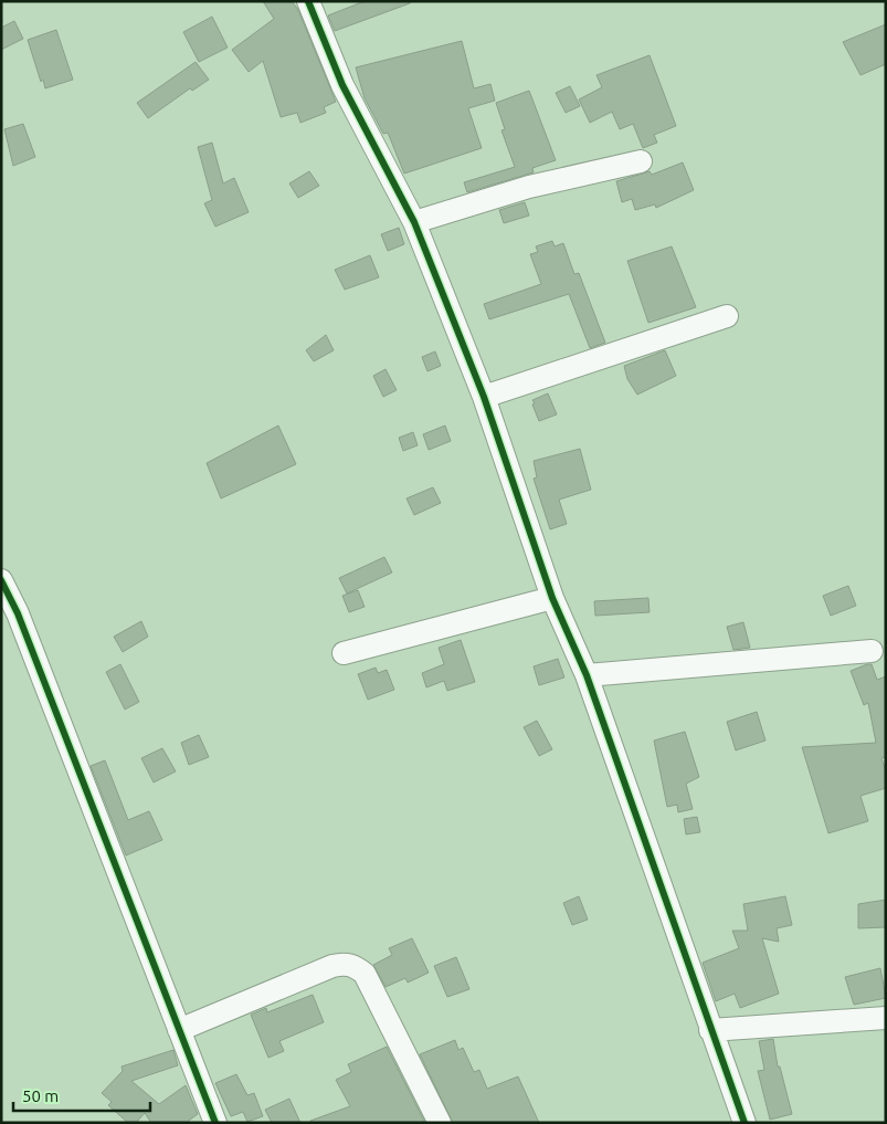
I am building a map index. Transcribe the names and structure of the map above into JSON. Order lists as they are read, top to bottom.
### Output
{
  "scale_bar": "50 m"
}
